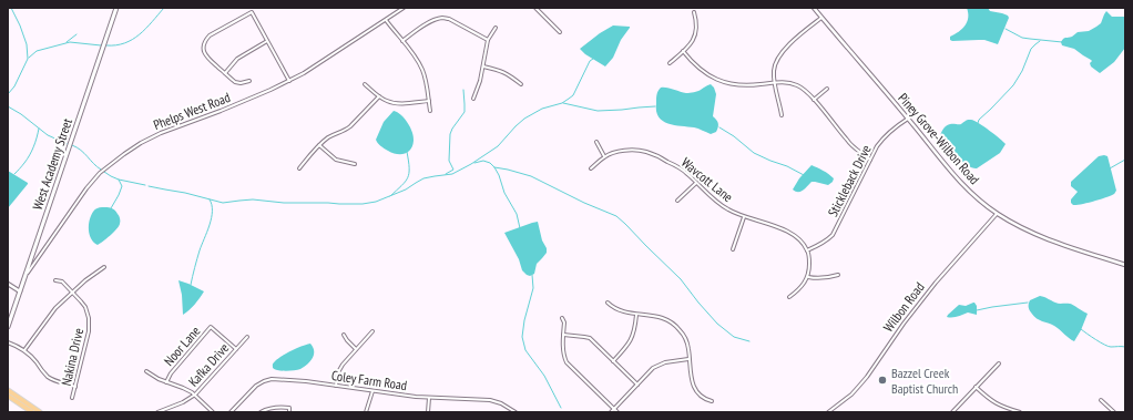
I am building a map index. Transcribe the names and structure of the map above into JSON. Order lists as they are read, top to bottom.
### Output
{
  "streets": {
    "main road": ["West Academy Street"],
    "street": [
      "Phelps West Road",
      "Piney Grove-Wilbon Road",
      "Wavcott Lane",
      "Stickleback Drive",
      "Wilbon Road",
      "Noor Lane",
      "Nakina Drive",
      "Kafka Drive",
      "Coley Farm Road"
    ]
  },
  "crossings": [
    ["Phelps West Road", "West Academy Street"],
    ["Piney Grove-Wilbon Road", "Stickleback Drive"],
    ["Piney Grove-Wilbon Road", "Wilbon Road"],
    ["Wavcott Lane", "Stickleback Drive"],
    ["Noor Lane", "Kafka Drive"]
  ],
  "places": ["Bazzel Creek Baptist Church"]
}
